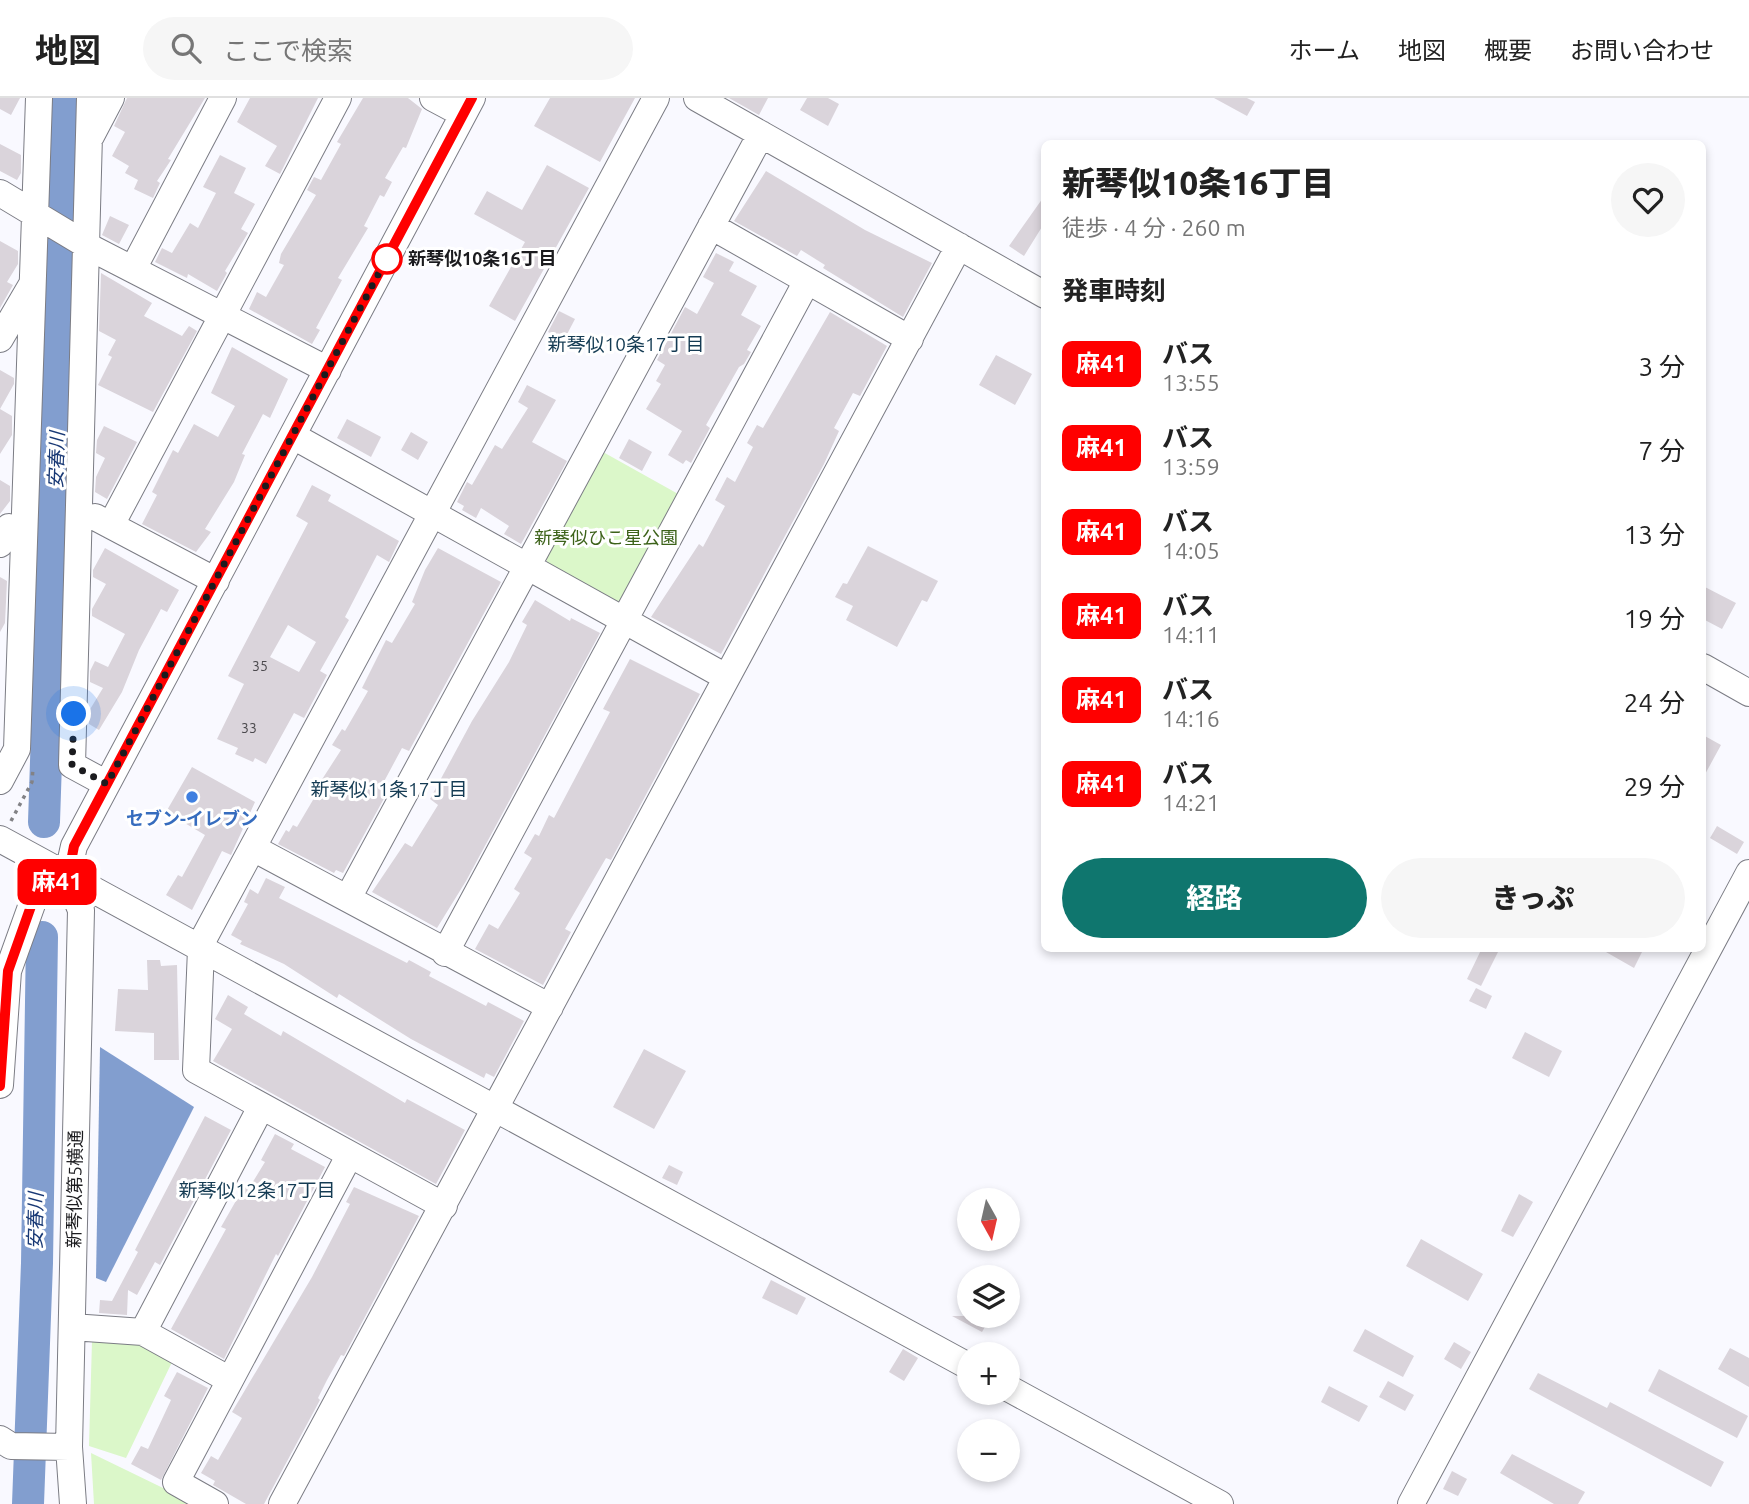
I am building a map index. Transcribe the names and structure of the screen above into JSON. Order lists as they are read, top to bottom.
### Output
{
  "streets": {
    "street": ["新琴似第5横通"]
  },
  "districts": ["新琴似10条17丁目", "新琴似11条17丁目", "新琴似12条17丁目"],
  "water": ["安春川"],
  "parks": ["新琴似ひこ星公園"],
  "places": ["新琴似10条16丁目", "セブン-イレブン"],
  "lines": ["bus line 麻41"],
  "house_numbers": ["35", "33"],
  "north": "bottom",
  "page": {
    "header": "地図",
    "search": "ここで検索",
    "nav": [
      "ホーム",
      "地図",
      "概要",
      "お問い合わせ"
    ],
    "on_map": "麻41",
    "heading": [
      ["新琴似10条16丁目", "徒歩 · 4 分 · 260 m"],
      "発車時刻"
    ],
    "list": [
      {
        "mark": "麻41",
        "name": "バス",
        "note": "13:55",
        "value": "3 分"
      },
      {
        "mark": "麻41",
        "name": "バス",
        "note": "13:59",
        "value": "7 分"
      },
      {
        "mark": "麻41",
        "name": "バス",
        "note": "14:05",
        "value": "13 分"
      },
      {
        "mark": "麻41",
        "name": "バス",
        "note": "14:11",
        "value": "19 分"
      },
      {
        "mark": "麻41",
        "name": "バス",
        "note": "14:16",
        "value": "24 分"
      },
      {
        "mark": "麻41",
        "name": "バス",
        "note": "14:21",
        "value": "29 分"
      }
    ],
    "buttons": ["経路", "きっぷ"],
    "map_buttons": ["+", "−"]
  }
}
